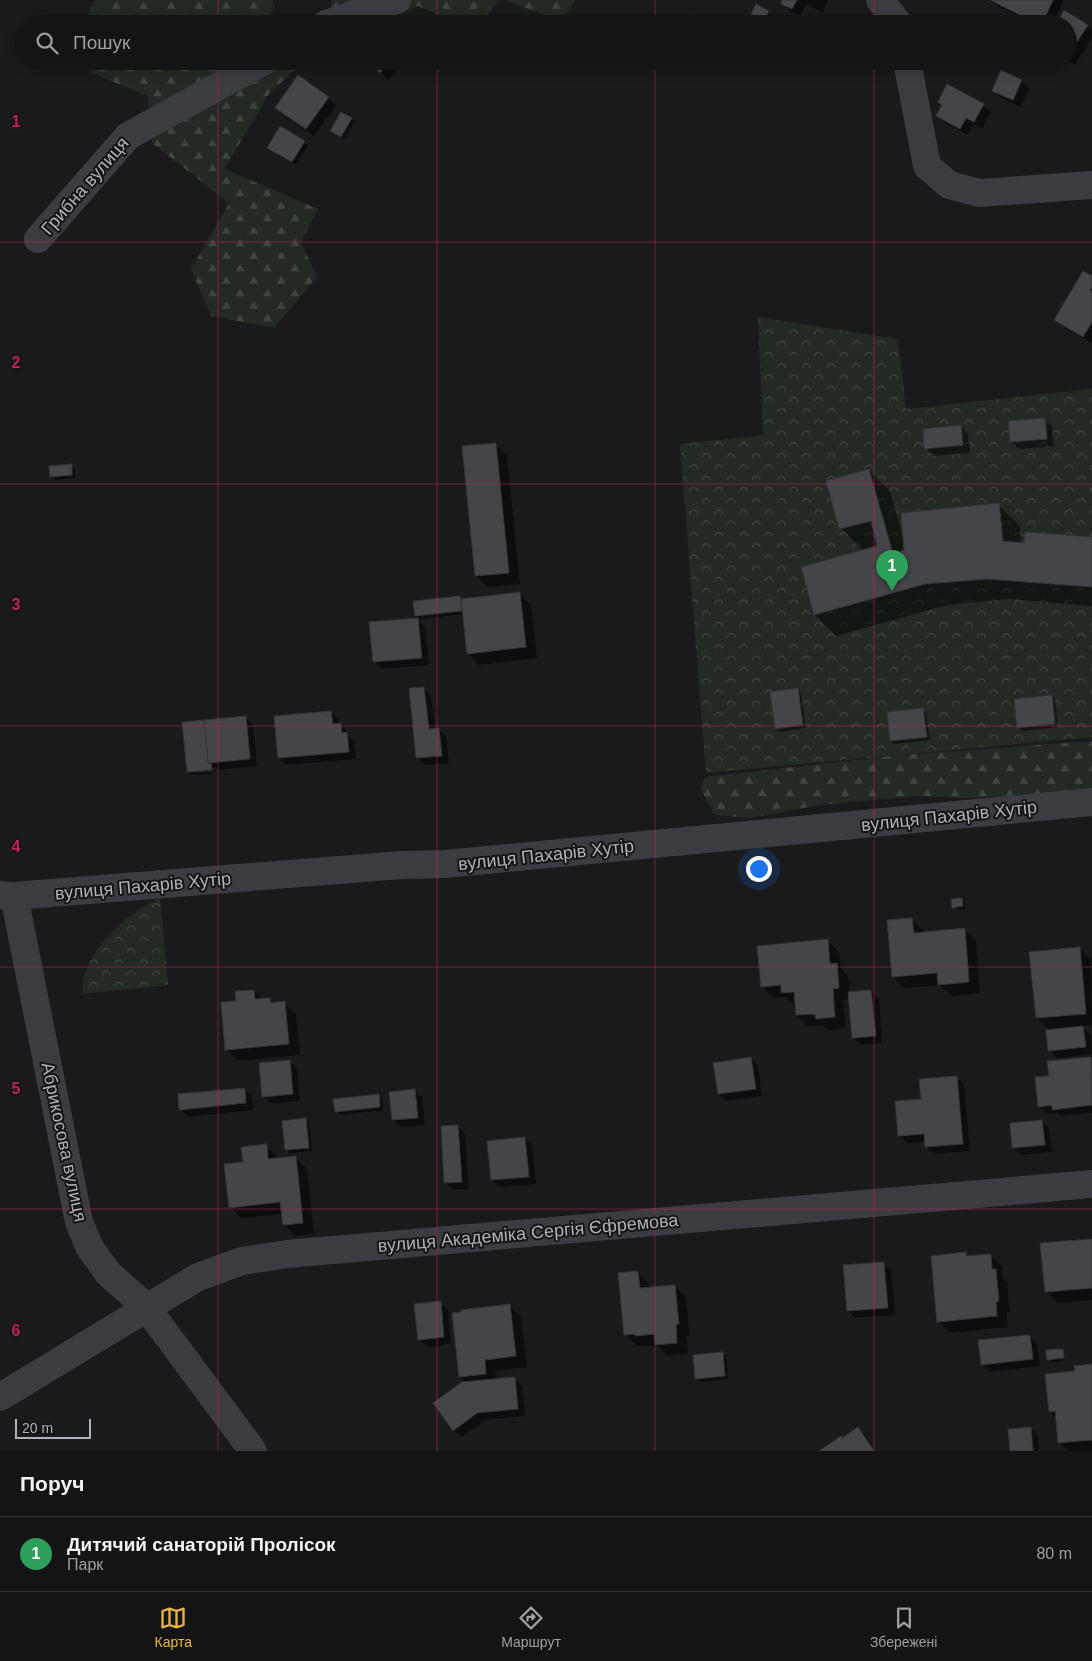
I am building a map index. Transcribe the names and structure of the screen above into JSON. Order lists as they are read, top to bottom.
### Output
{
  "streets": {
    "street": [
      "Грибна вулиця",
      "вулиця Пахарів Хутір",
      "Абрикосова вулиця",
      "вулиця Академіка Сергія Єфремова"
    ]
  },
  "crossings": [
    ["вулиця Пахарів Хутір", "Абрикосова вулиця"],
    ["Абрикосова вулиця", "вулиця Академіка Сергія Єфремова"]
  ],
  "scale_bar": "20 m",
  "page": {
    "search": "Пошук",
    "pins": "1",
    "scale": "20 m",
    "heading": "Поруч",
    "list": [
      {
        "mark": "1",
        "name": "Дитячий санаторій Пролісок",
        "note": "Парк",
        "value": "80 m"
      }
    ],
    "nav": ["Карта", "Маршрут", "Збережені"]
  },
  "grid": {
    "rows": [
      "1",
      "2",
      "3",
      "4",
      "5",
      "6"
    ]
  }
}
